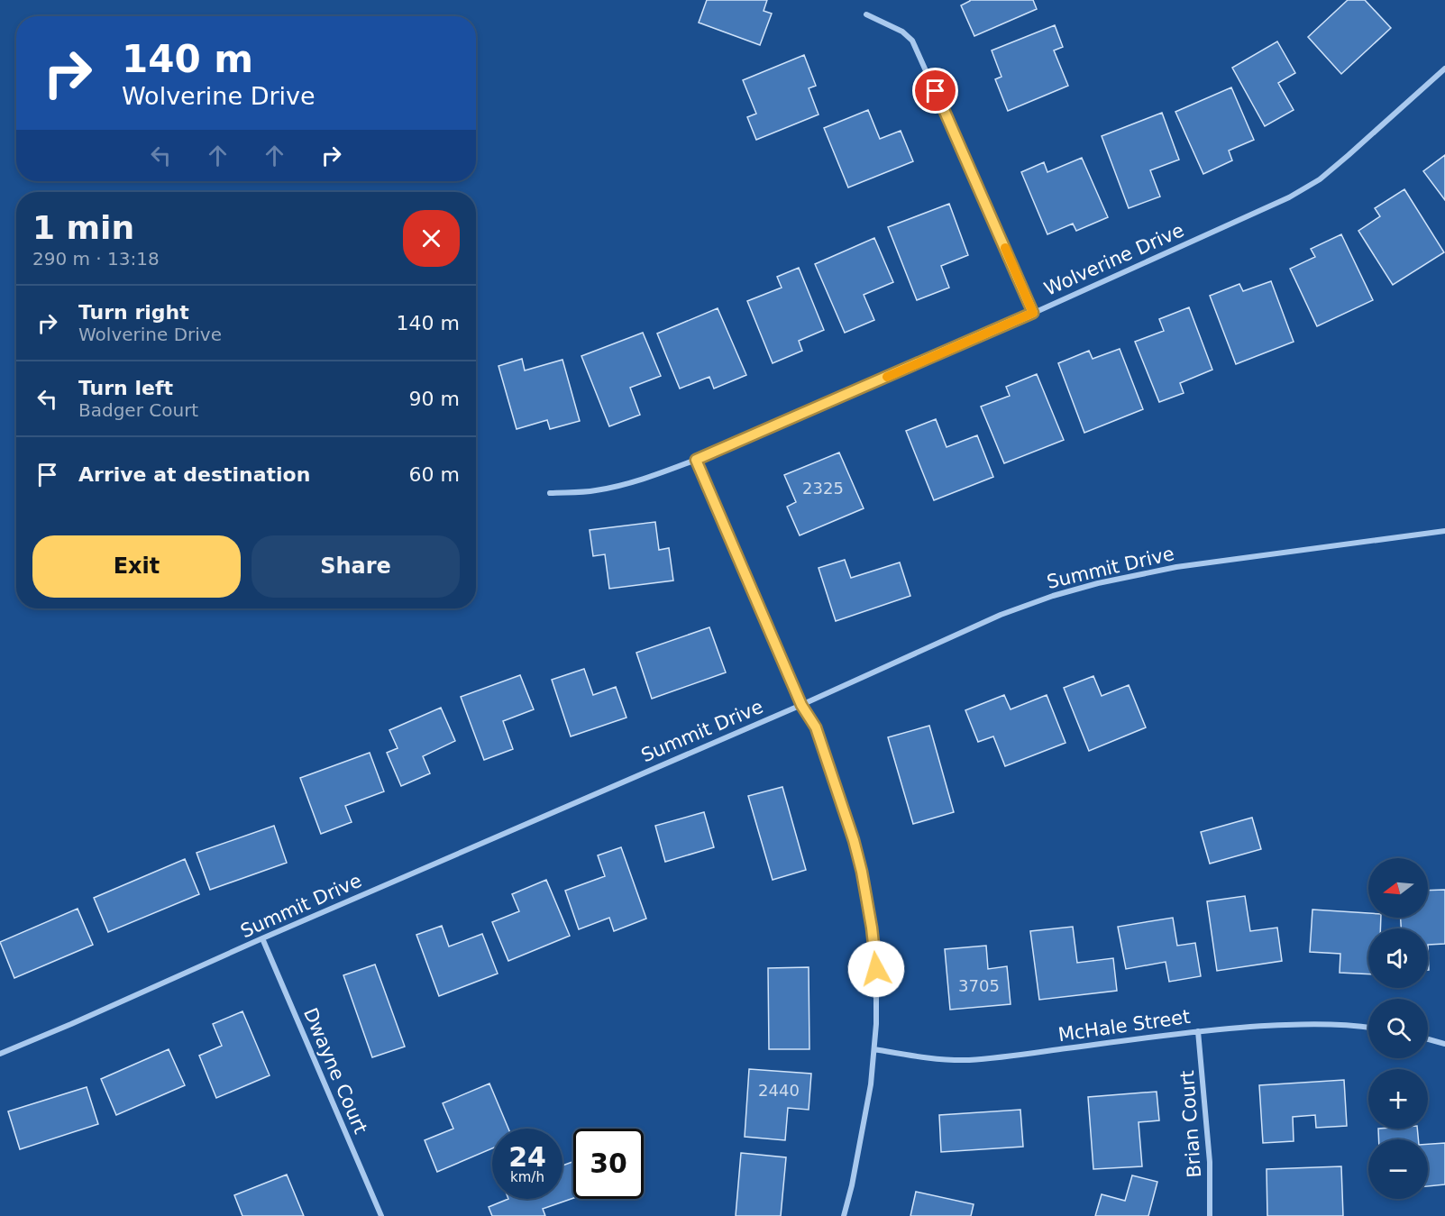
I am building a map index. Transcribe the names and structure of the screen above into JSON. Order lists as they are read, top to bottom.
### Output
{
  "streets": {
    "street": [
      "Wolverine Drive",
      "Summit Drive",
      "McHale Street",
      "Dwayne Court",
      "Brian Court"
    ]
  },
  "crossings": [
    ["Summit Drive", "Dwayne Court"],
    ["McHale Street", "Brian Court"]
  ],
  "house_numbers": ["2325", "3705", "2440"],
  "north": "left",
  "page": {
    "turn": ["140 m", "Wolverine Drive"],
    "heading": ["1 min", "290 m · 13:18"],
    "list": [
      {
        "name": "Turn right",
        "note": "Wolverine Drive",
        "value": "140 m"
      },
      {
        "name": "Turn left",
        "note": "Badger Court",
        "value": "90 m"
      },
      {
        "name": "Arrive at destination",
        "value": "60 m"
      }
    ],
    "buttons": ["Exit", "Share"],
    "map_buttons": ["+", "−"],
    "speed": "24 km/h",
    "limit": "30"
  }
}
